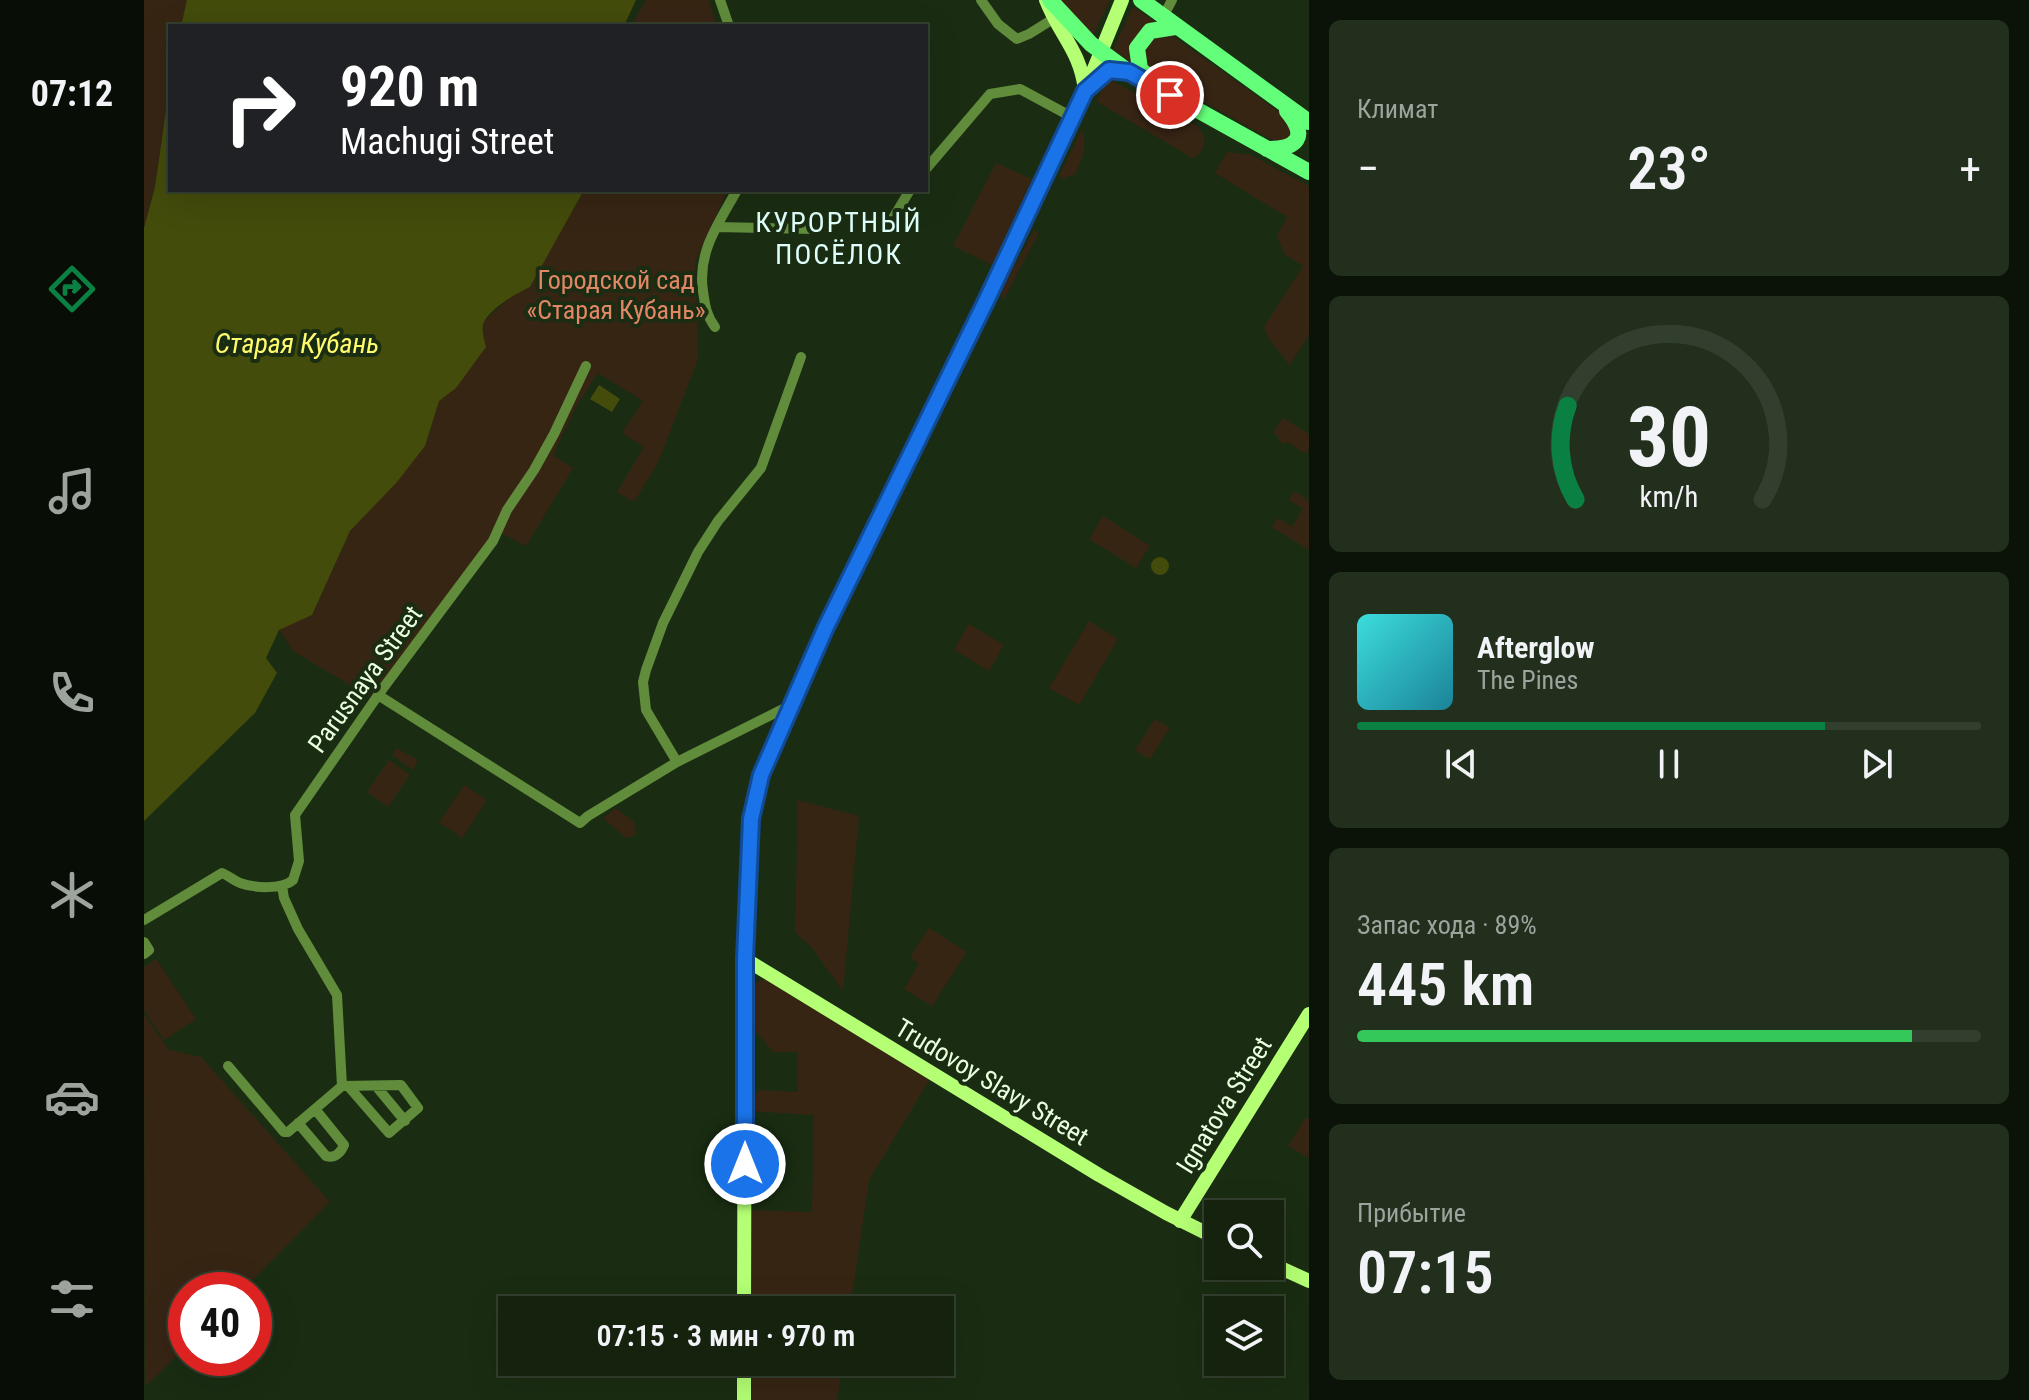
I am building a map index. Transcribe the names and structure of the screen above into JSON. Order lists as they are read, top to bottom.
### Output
{
  "streets": {
    "street": ["Parusnaya Street", "Trudovoy Slavy Street", "Ignatova Street"]
  },
  "crossings": [
    ["Trudovoy Slavy Street", "Ignatova Street"]
  ],
  "districts": ["КУРОРТНЫЙ ПОСЁЛОК"],
  "water": ["Старая Кубань"],
  "parks": ["Городской сад «Старая Кубань»"],
  "page": {
    "tabs": "07:12",
    "tile": [
      "Климат",
      ["Запас хода · 89%", "445 km"],
      ["Прибытие", "07:15"]
    ],
    "turn": ["920 m", "Machugi Street"],
    "heat": ["−", "23°", "+"],
    "song": ["Afterglow", "The Pines"],
    "limit": "40",
    "trip": "07:15 · 3 мин · 970 m",
    "gauge": ["30", "km/h"]
  }
}
